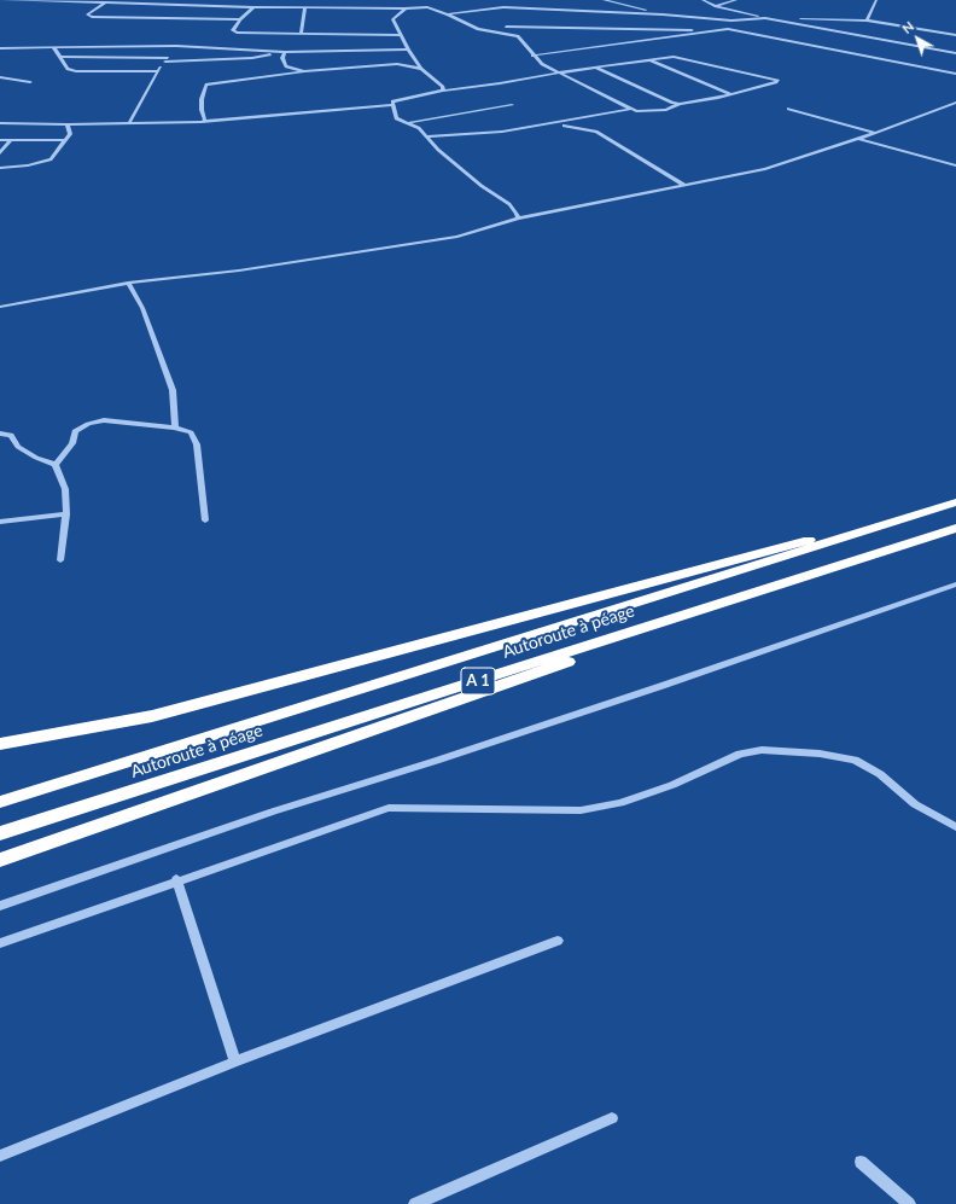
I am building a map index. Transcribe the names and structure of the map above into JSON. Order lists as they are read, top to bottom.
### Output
{
  "streets": {
    "highway": ["Autoroute à péage", "A 1"]
  },
  "north": "top left"
}
